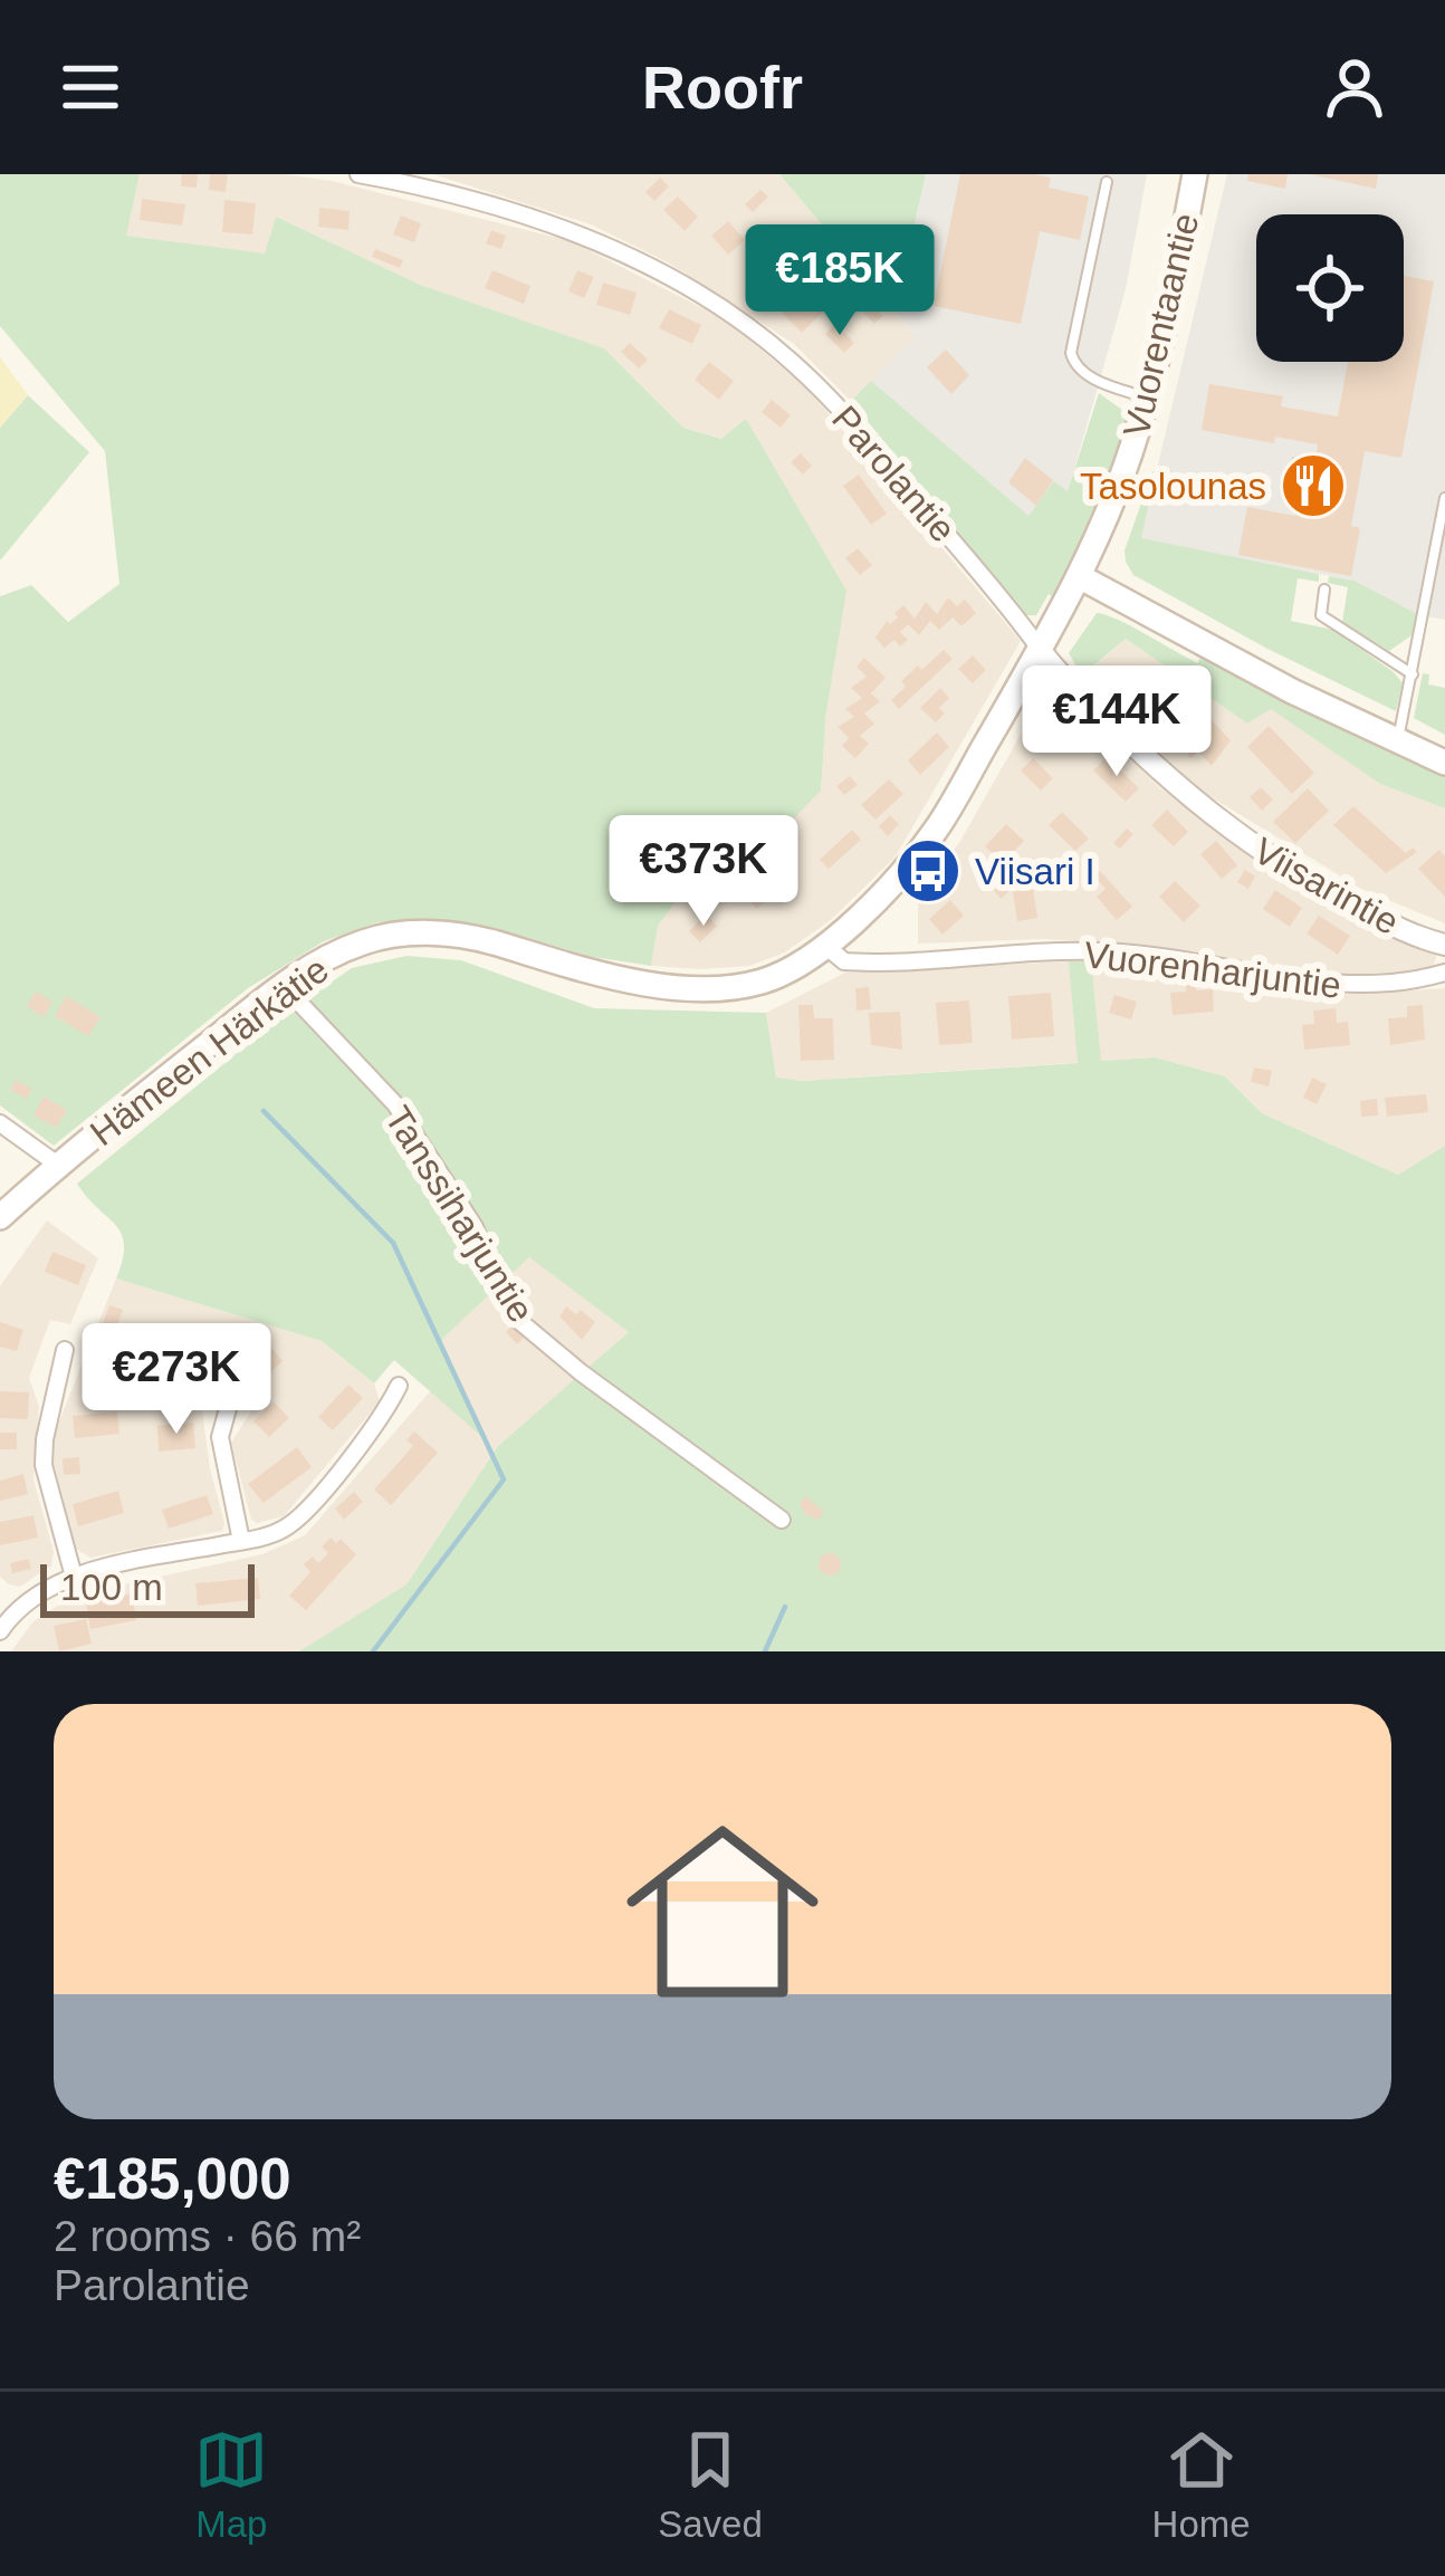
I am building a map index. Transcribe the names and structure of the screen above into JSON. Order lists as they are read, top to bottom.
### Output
{
  "streets": {
    "main road": ["Vuorentaantie", "Hämeen Härkätie"],
    "street": [
      "Parolantie",
      "Viisarintie",
      "Vuorenharjuntie",
      "Tanssiharjuntie"
    ]
  },
  "crossings": [
    ["Vuorentaantie", "Parolantie"],
    ["Vuorentaantie", "Viisarintie"],
    ["Vuorentaantie", "Vuorenharjuntie"],
    ["Vuorentaantie", "Hämeen Härkätie"],
    ["Parolantie", "Viisarintie"],
    ["Vuorenharjuntie", "Hämeen Härkätie"],
    ["Hämeen Härkätie", "Tanssiharjuntie"]
  ],
  "places": {
    "restaurant": ["Tasolounas"],
    "bus stop": ["Viisari I"]
  },
  "scale_bar": "100 m",
  "page": {
    "header": "Roofr",
    "price": [
      "€185K",
      "€144K",
      "€373K",
      "€273K"
    ],
    "scale": "100 m",
    "list": [
      {
        "name": "€185,000",
        "note": "2 rooms · 66 m² · Parolantie"
      }
    ],
    "tabs": ["Map", "Saved", "Home"]
  }
}
